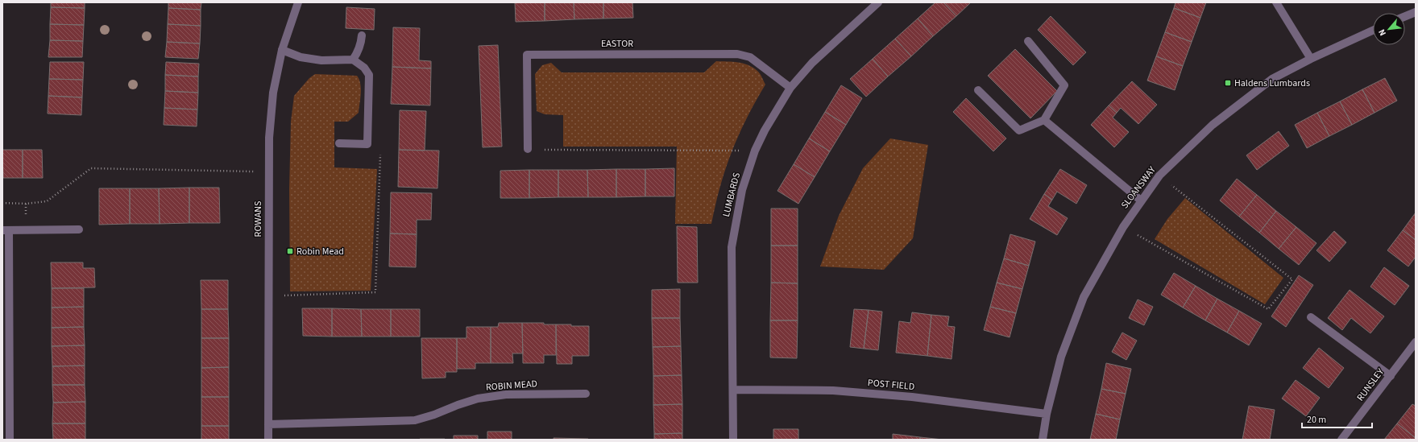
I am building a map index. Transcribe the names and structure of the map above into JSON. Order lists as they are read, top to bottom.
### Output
{
  "streets": {
    "street": [
      "EASTOR",
      "SLOANSWAY",
      "LUMBARDS",
      "ROWANS",
      "POST FIELD",
      "RUNSLEY",
      "ROBIN MEAD"
    ]
  },
  "crossings": [
    ["EASTOR", "LUMBARDS"],
    ["SLOANSWAY", "POST FIELD"],
    ["LUMBARDS", "POST FIELD"],
    ["ROWANS", "ROBIN MEAD"]
  ],
  "places": {
    "transit": ["Haldens Lumbards", "Robin Mead"]
  },
  "scale_bar": "20 m",
  "north": "bottom left"
}
